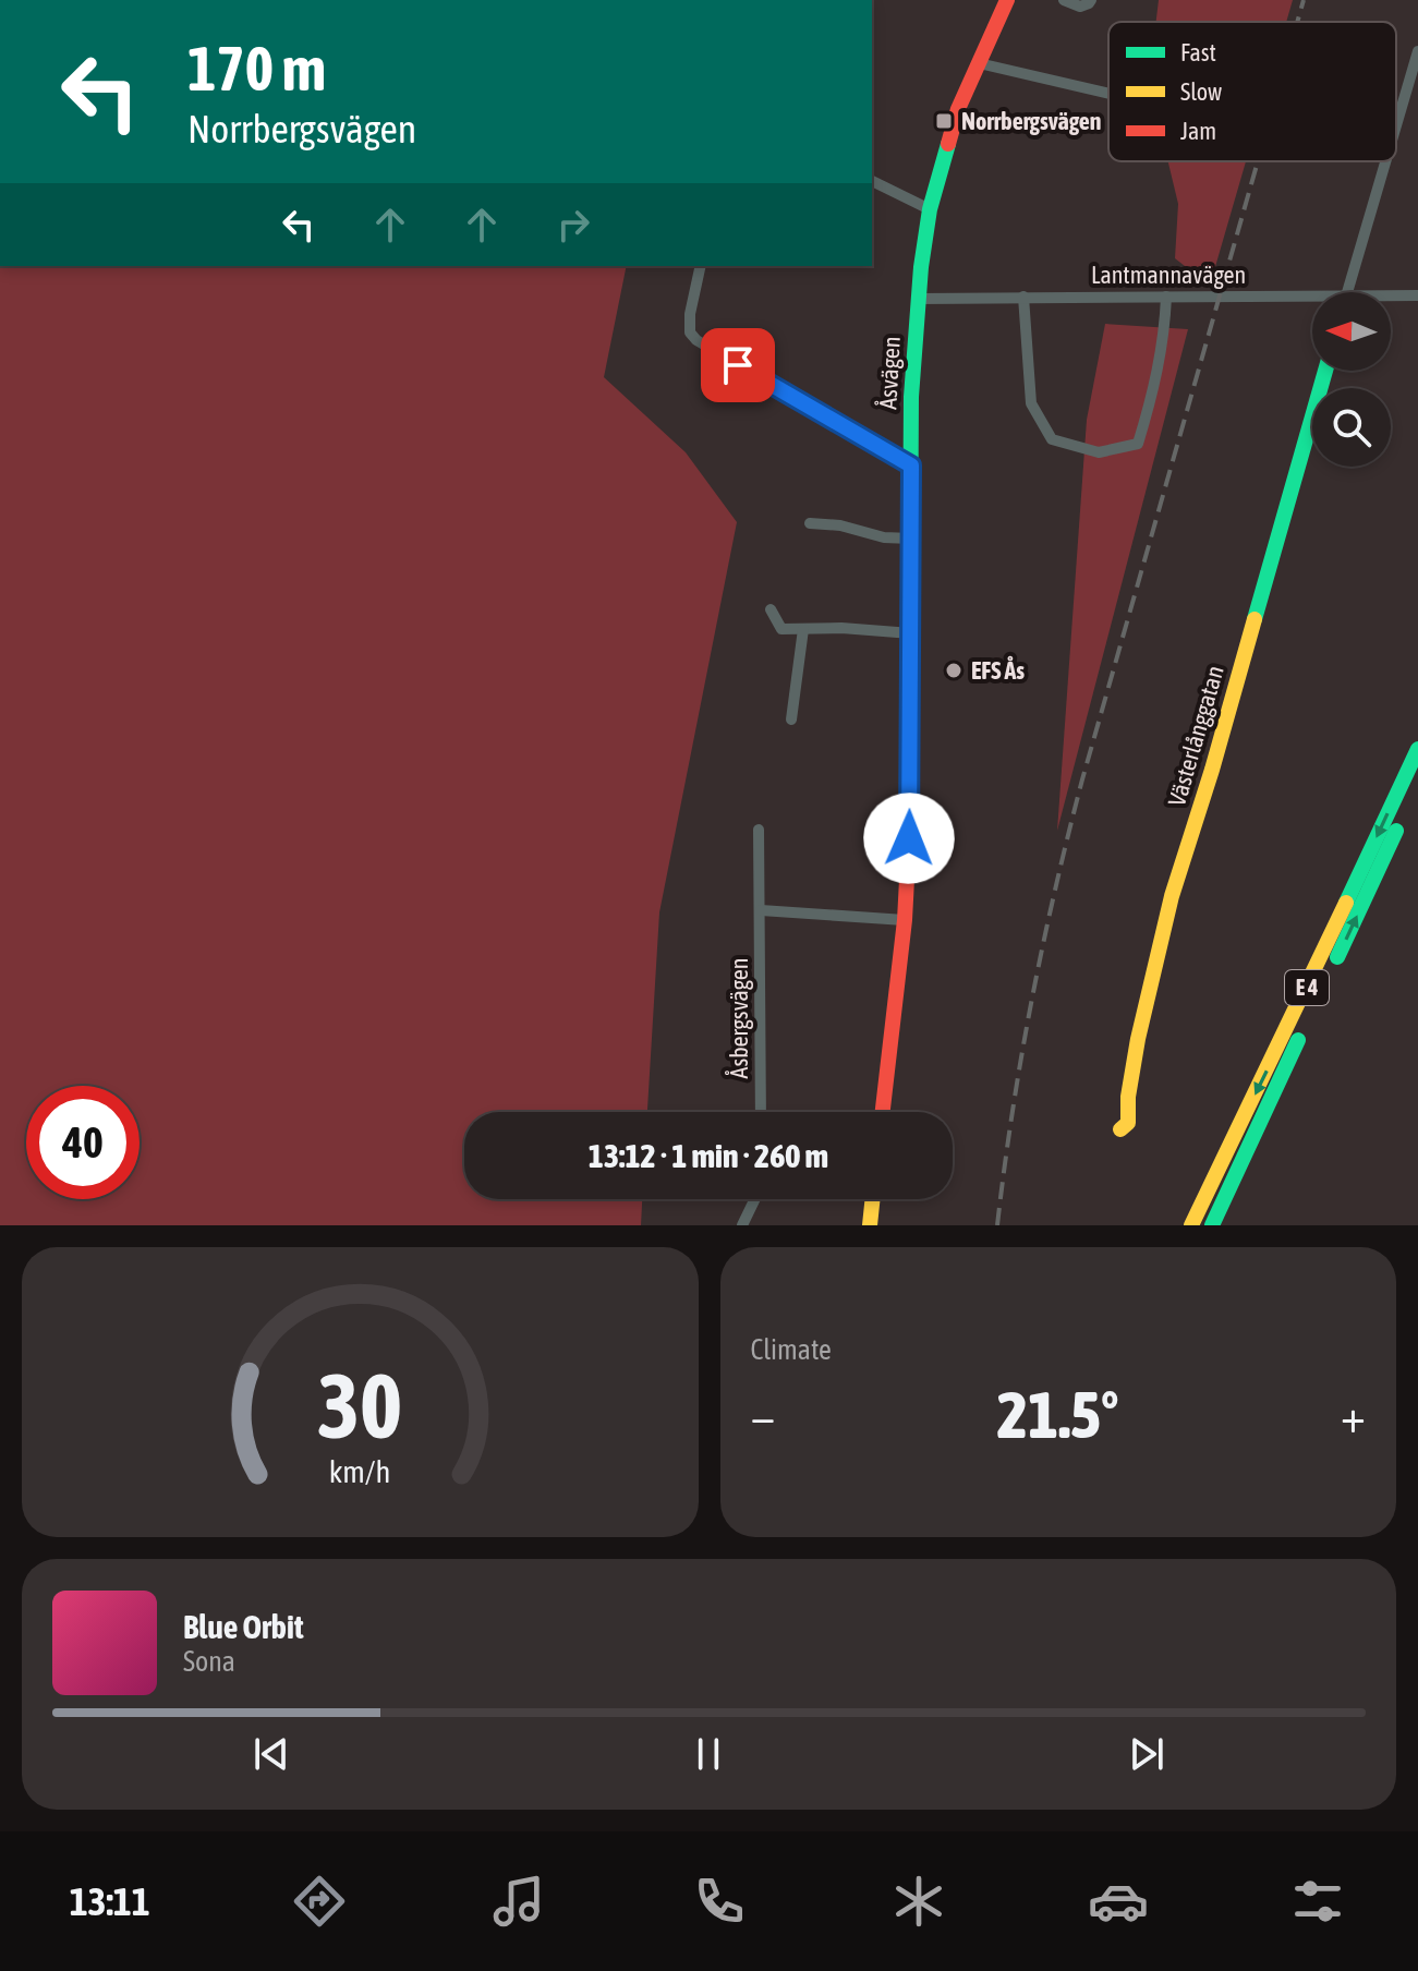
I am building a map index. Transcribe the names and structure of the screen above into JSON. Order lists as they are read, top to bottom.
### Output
{
  "streets": {
    "main road": ["Åsvägen", "Västerlånggatan", "E 4"],
    "street": ["Lantmannavägen", "Åsbergsvägen"]
  },
  "crossings": [
    ["Lantmannavägen", "Åsvägen"]
  ],
  "places": {
    "transit": ["Norrbergsvägen"],
    "other": ["EFS Ås"]
  },
  "legend": ["Fast", "Slow", "Jam"],
  "north": "left",
  "page": {
    "turn": ["170 m", "Norrbergsvägen"],
    "limit": "40",
    "trip": "13:12 · 1 min · 260 m",
    "tile": "Climate",
    "heat": ["−", "21.5°", "+"],
    "song": ["Blue Orbit", "Sona"],
    "tabs": "13:11",
    "gauge": ["30", "km/h"]
  }
}
